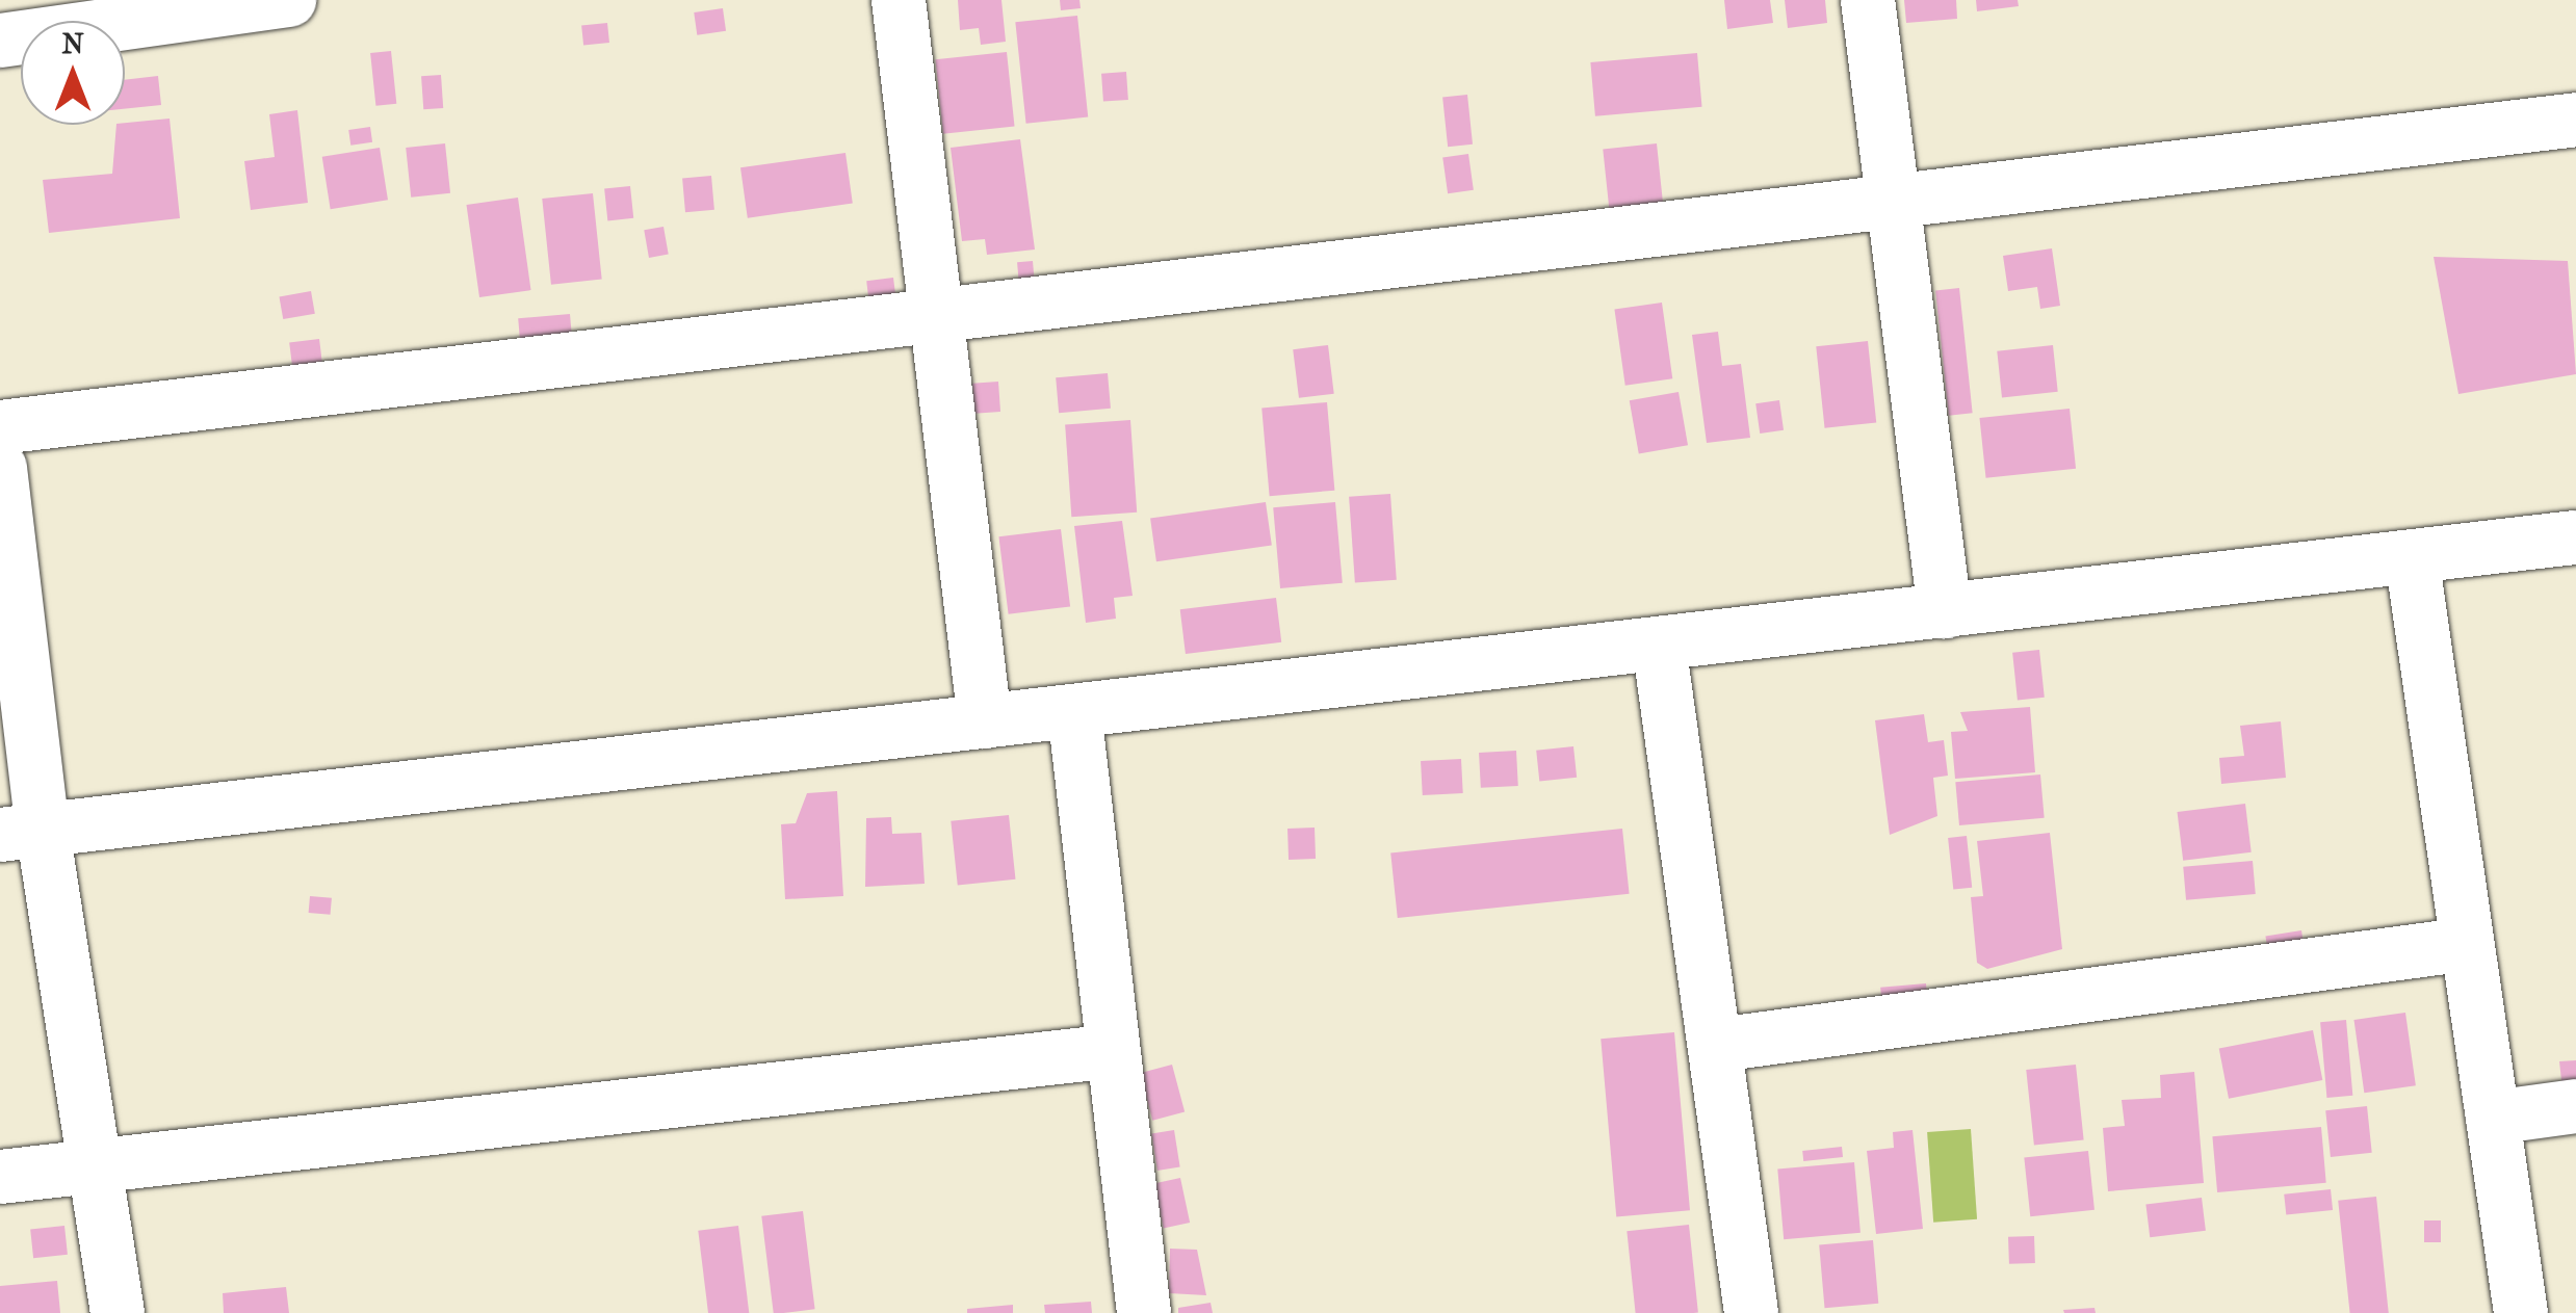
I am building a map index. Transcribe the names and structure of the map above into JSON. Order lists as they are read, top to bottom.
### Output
{
  "north": "top"
}
